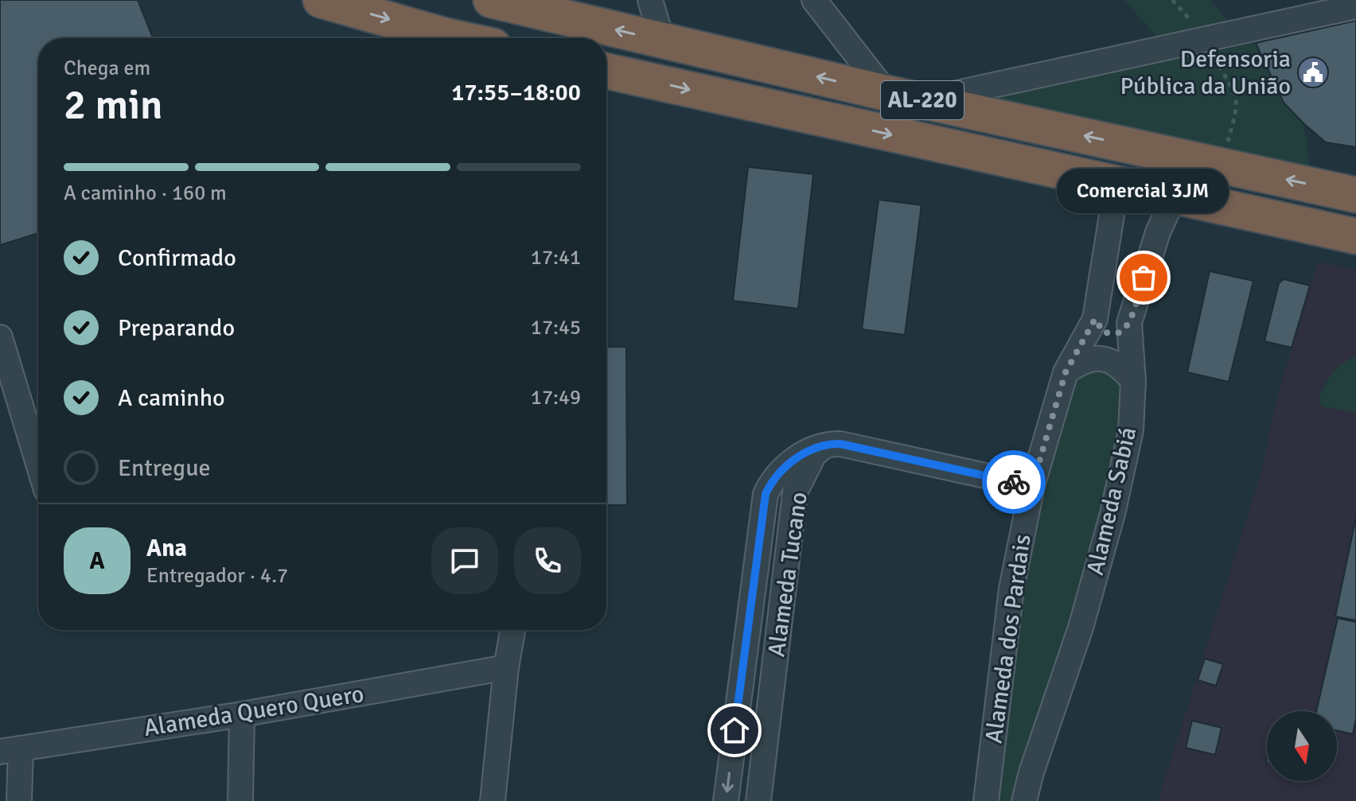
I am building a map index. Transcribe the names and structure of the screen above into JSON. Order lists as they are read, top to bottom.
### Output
{
  "streets": {
    "highway": ["AL-220"],
    "street": [
      "Alameda Sabiá",
      "Alameda Tucano",
      "Alameda dos Pardais",
      "Alameda Quero Quero"
    ]
  },
  "crossings": [
    ["AL-220", "Alameda Sabiá"],
    ["AL-220", "Alameda dos Pardais"]
  ],
  "places": {
    "public building": ["Defensoria Pública da União"],
    "other": ["Comercial 3JM"]
  },
  "north": "bottom",
  "page": {
    "heading": ["2 min", "Chega em", "17:55–18:00"],
    "panel": ["Ana", "Entregador · 4.7"],
    "bar": "A caminho · 160 m",
    "bubble": "Comercial 3JM",
    "list": [
      ["Confirmado", "17:41"],
      ["Preparando", "17:45"],
      ["A caminho", "17:49"],
      "Entregue"
    ],
    "round": "A"
  }
}
